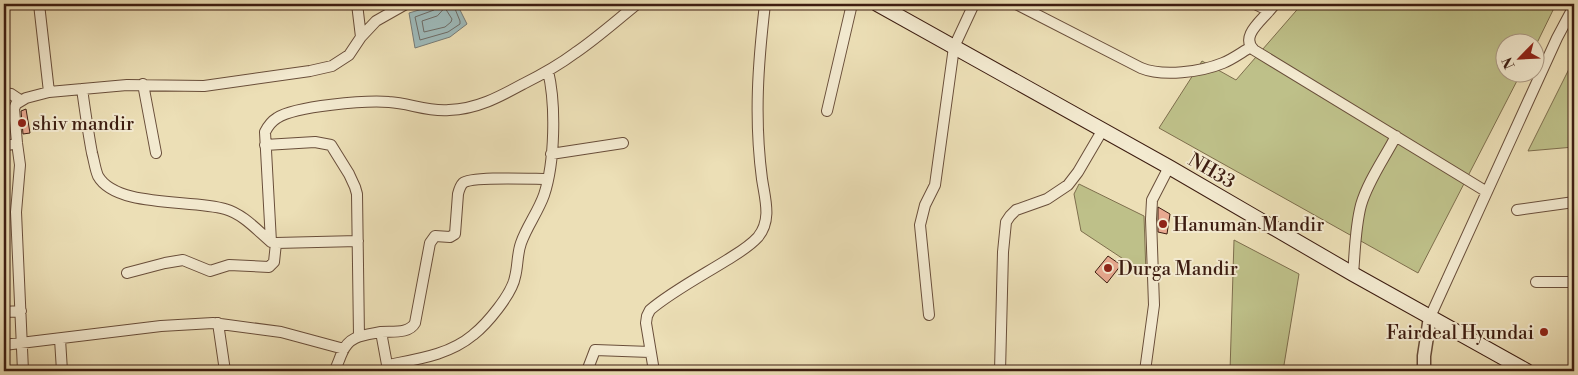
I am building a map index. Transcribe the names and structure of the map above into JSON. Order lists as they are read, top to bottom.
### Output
{
  "streets": {
    "main road": ["NH33"]
  },
  "places": [
    "shiv mandir",
    "Hanuman Mandir",
    "Durga Mandir",
    "Fairdeal Hyundai"
  ],
  "north": "bottom left"
}
